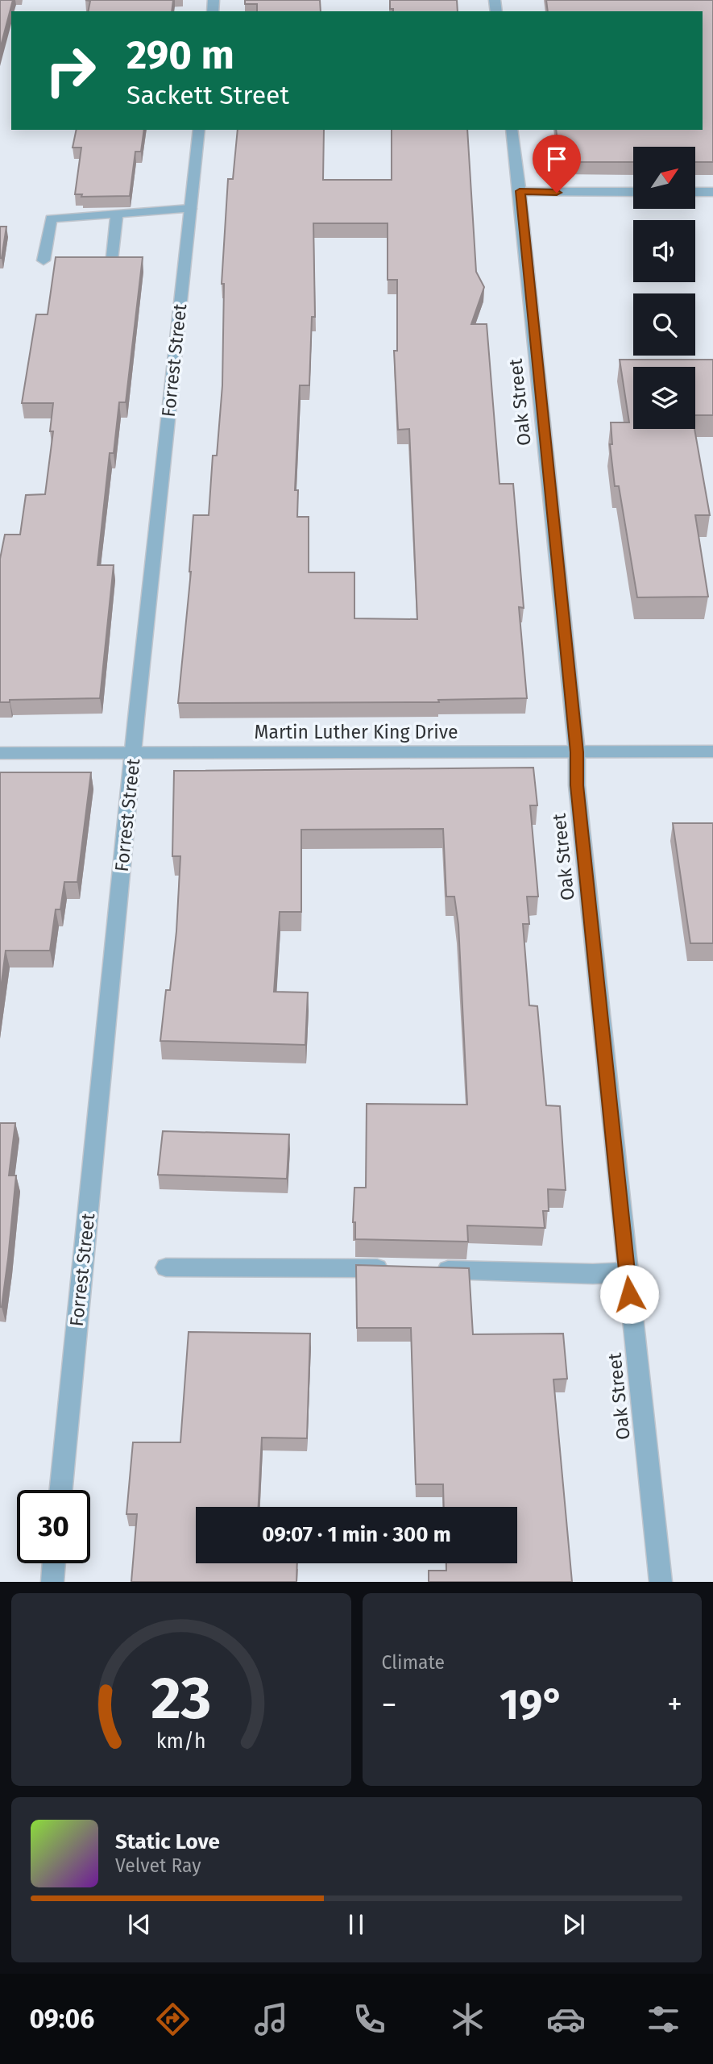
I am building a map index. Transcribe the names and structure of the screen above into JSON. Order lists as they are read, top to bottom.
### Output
{
  "streets": {
    "street": ["Forrest Street", "Oak Street", "Martin Luther King Drive"]
  },
  "crossings": [
    ["Forrest Street", "Martin Luther King Drive"],
    ["Oak Street", "Martin Luther King Drive"]
  ],
  "north": "top right",
  "page": {
    "turn": ["290 m", "Sackett Street"],
    "limit": "30",
    "trip": "09:07 · 1 min · 300 m",
    "tile": "Climate",
    "heat": ["−", "19°", "+"],
    "song": ["Static Love", "Velvet Ray"],
    "tabs": "09:06",
    "gauge": ["23", "km/h"]
  }
}
